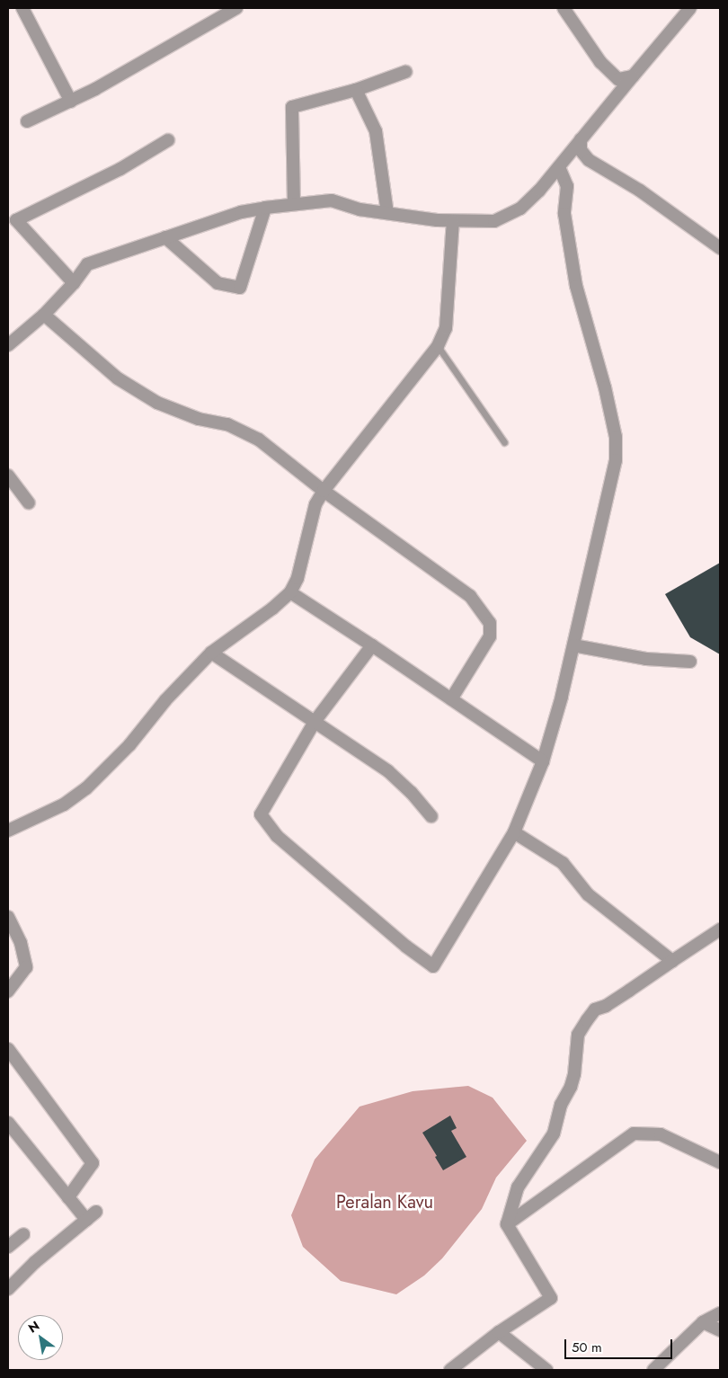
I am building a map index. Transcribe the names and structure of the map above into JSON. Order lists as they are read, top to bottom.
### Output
{
  "parks": ["Peralan Kavu"],
  "scale_bar": "50 m",
  "north": "top left"
}
